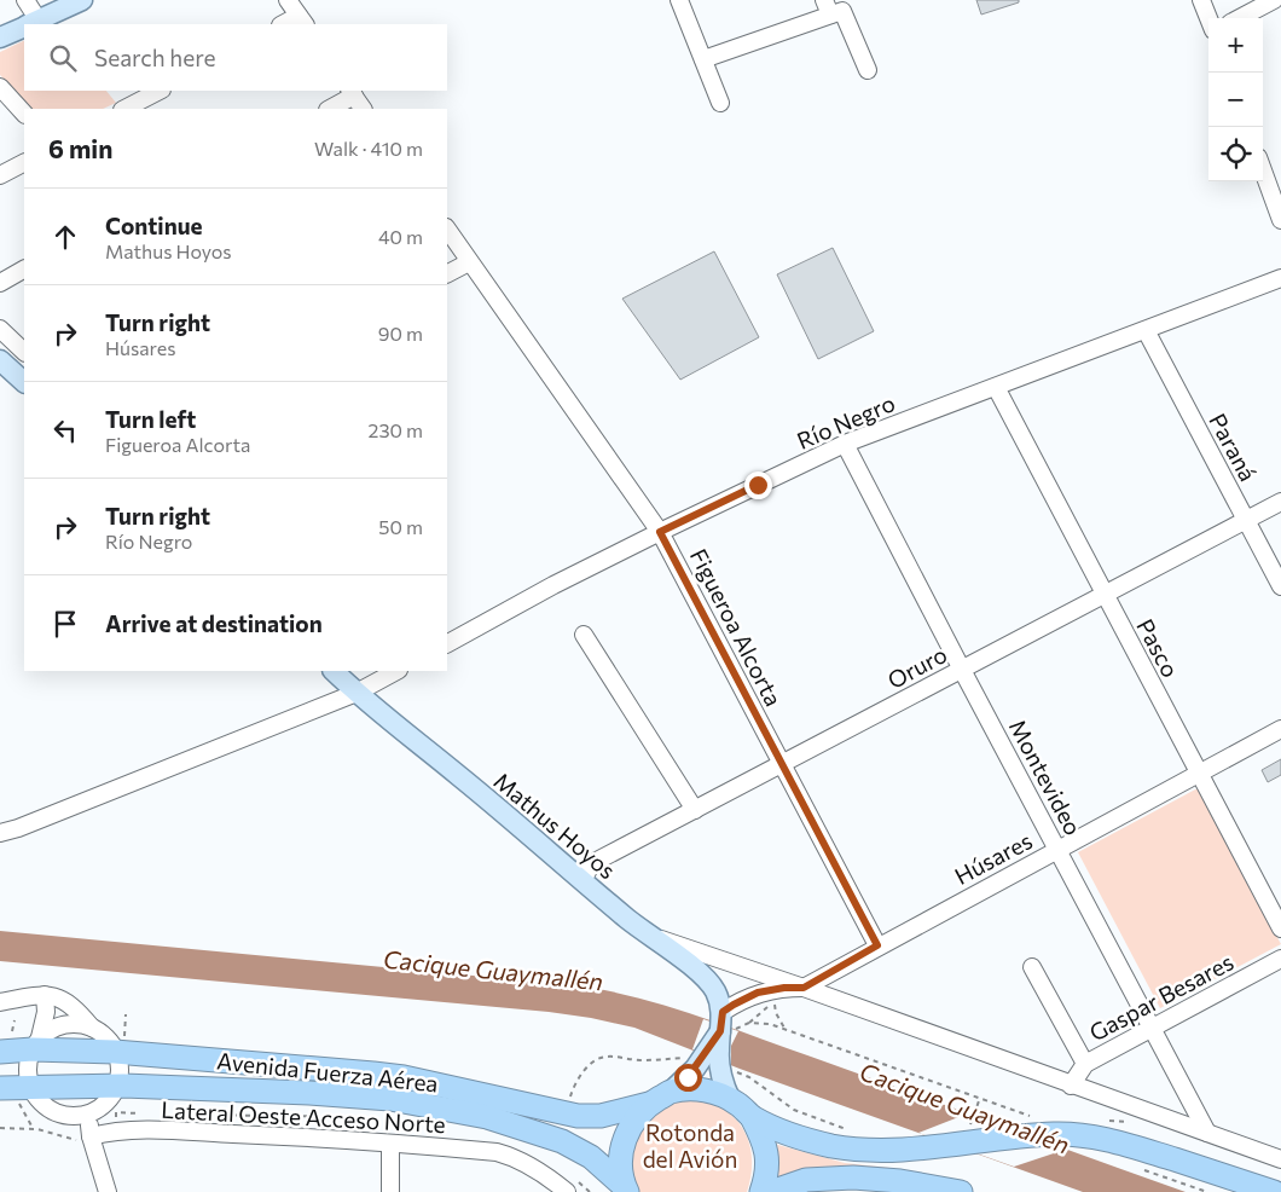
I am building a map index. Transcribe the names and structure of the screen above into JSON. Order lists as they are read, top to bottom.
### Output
{
  "streets": {
    "highway": ["Avenida Fuerza Aérea"],
    "main road": ["Mathus Hoyos"],
    "street": [
      "Río Negro",
      "Paraná",
      "Figueroa Alcorta",
      "Pasco",
      "Oruro",
      "Montevideo",
      "Húsares",
      "Gaspar Besares",
      "Lateral Oeste Acceso Norte"
    ]
  },
  "crossings": [
    ["Río Negro", "Paraná"],
    ["Río Negro", "Figueroa Alcorta"],
    ["Río Negro", "Pasco"],
    ["Río Negro", "Montevideo"],
    ["Paraná", "Oruro"],
    ["Figueroa Alcorta", "Oruro"],
    ["Figueroa Alcorta", "Húsares"],
    ["Pasco", "Oruro"],
    ["Pasco", "Húsares"],
    ["Oruro", "Montevideo"],
    ["Oruro", "Mathus Hoyos"],
    ["Montevideo", "Húsares"],
    ["Montevideo", "Gaspar Besares"],
    ["Mathus Hoyos", "Húsares"]
  ],
  "water": ["Cacique Guaymallén"],
  "parks": ["Rotonda del Avión"],
  "page": {
    "map_buttons": ["+", "−"],
    "search": "Search here",
    "heading": ["6 min", "Walk · 410 m"],
    "list": [
      ["Continue", "Mathus Hoyos", "40 m"],
      ["Turn right", "Húsares", "90 m"],
      ["Turn left", "Figueroa Alcorta", "230 m"],
      ["Turn right", "Río Negro", "50 m"],
      "Arrive at destination"
    ]
  }
}
